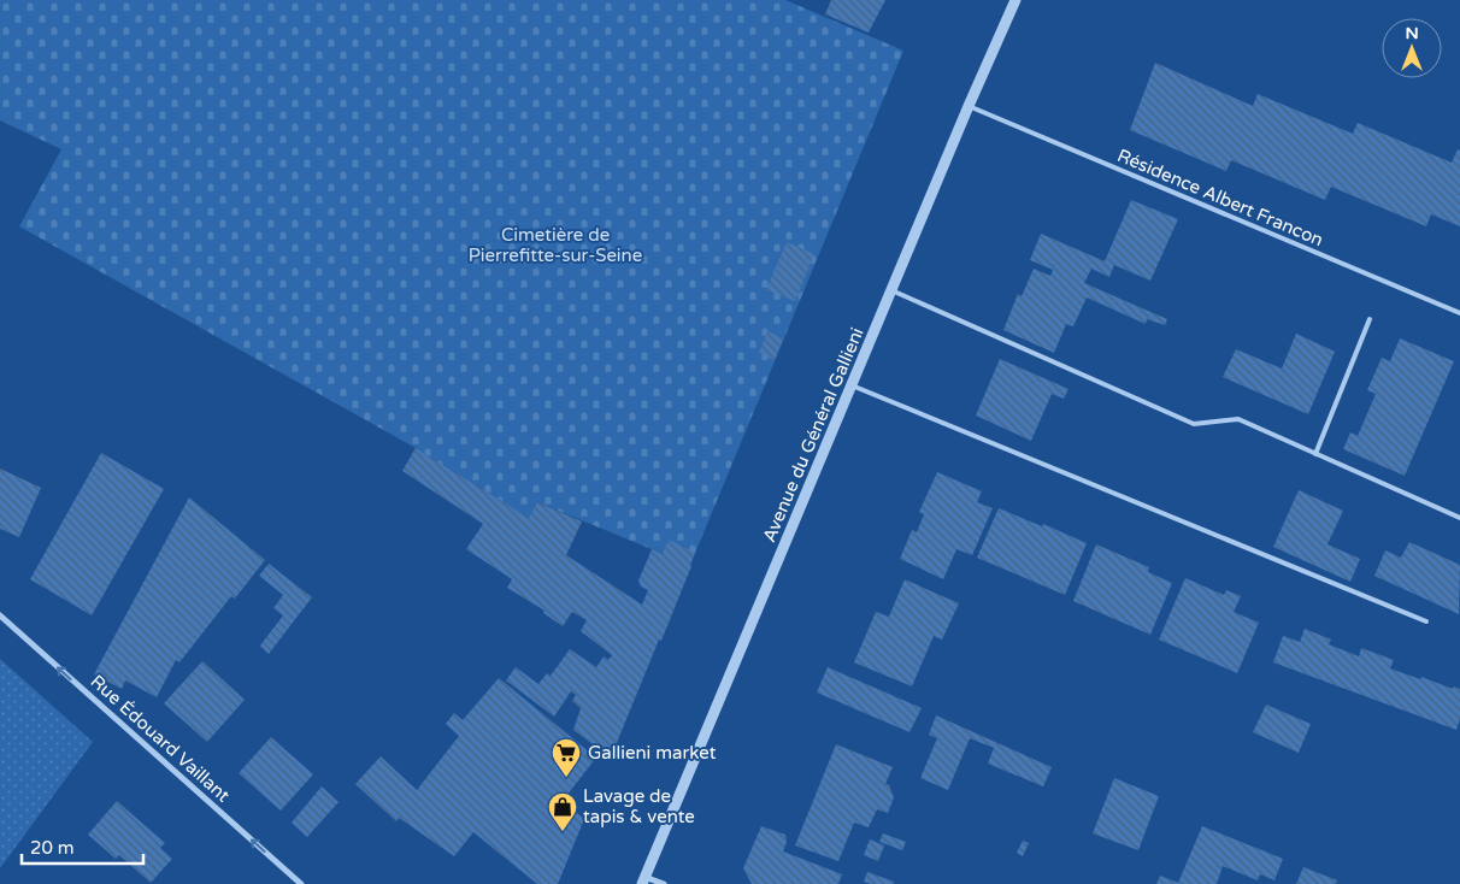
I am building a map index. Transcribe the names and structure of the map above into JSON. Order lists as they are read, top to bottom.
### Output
{
  "streets": {
    "street": ["Avenue du Général Gallieni", "Rue Édouard Vaillant"],
    "lane": ["Résidence Albert Francon"]
  },
  "crossings": [
    ["Résidence Albert Francon", "Avenue du Général Gallieni"]
  ],
  "one_way": ["Rue Édouard Vaillant"],
  "parks": ["Cimetière de Pierrefitte-sur-Seine"],
  "places": {
    "supermarket": ["Gallieni market"],
    "shop": ["Lavage de tapis & vente"]
  },
  "scale_bar": "20 m",
  "north": "top"
}
